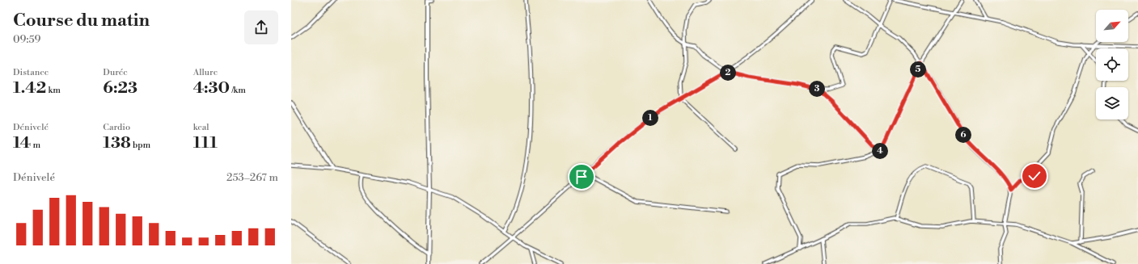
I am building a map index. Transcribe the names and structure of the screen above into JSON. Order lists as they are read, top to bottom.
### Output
{
  "north": "top right",
  "page": {
    "heading": ["Course du matin", "09:59"],
    "stats": [
      ["Distance", "1.42 km"],
      ["Durée", "6:23"],
      ["Allure", "4:30 /km"],
      ["Dénivelé", "14 m"],
      ["Cardio", "138 bpm"],
      ["kcal", "111"]
    ],
    "pins": [
      "5",
      "2",
      "3",
      "1",
      "6",
      "4"
    ],
    "chart": ["Dénivelé", "253–267 m"]
  }
}
